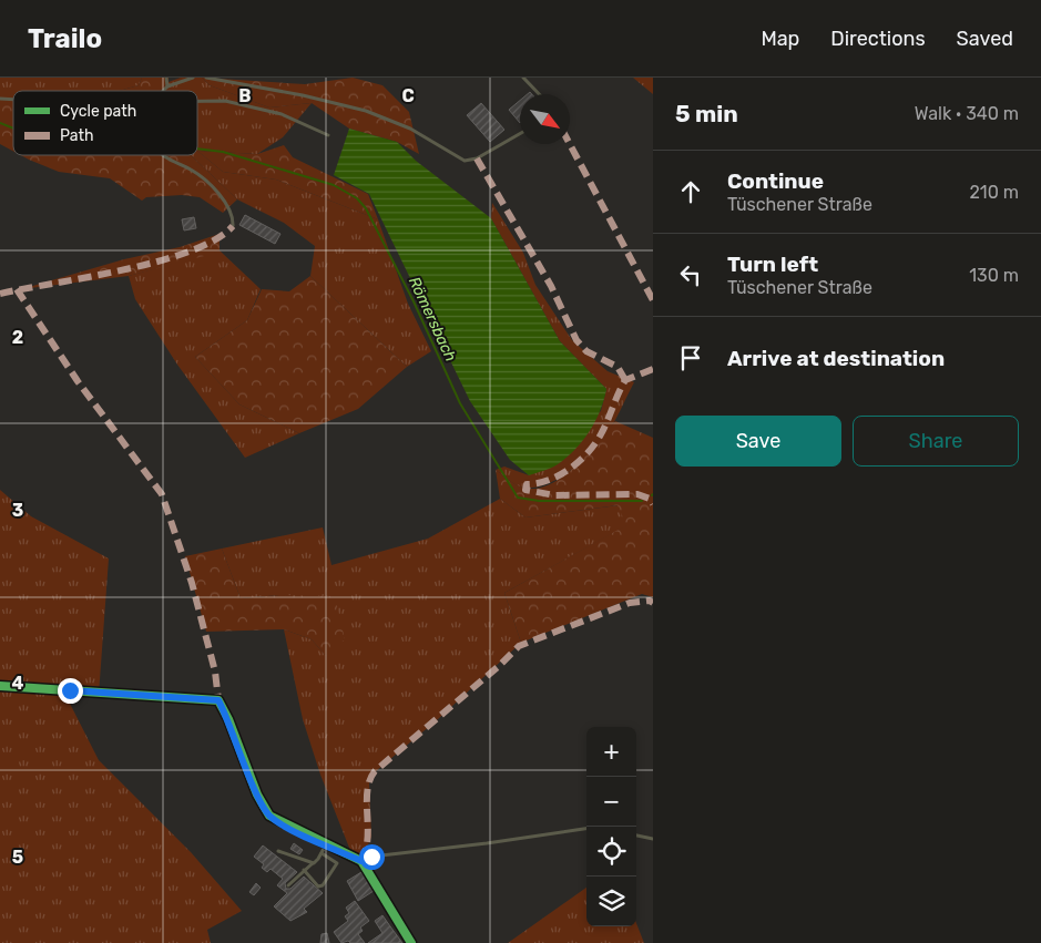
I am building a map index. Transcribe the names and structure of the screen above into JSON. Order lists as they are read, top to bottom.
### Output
{
  "water": ["Römersbach"],
  "legend": ["Cycle path", "Path"],
  "north": "bottom right",
  "page": {
    "header": "Trailo",
    "nav": ["Map", "Directions", "Saved"],
    "heading": ["5 min", "Walk · 340 m"],
    "list": [
      ["Continue", "Tüschener Straße", "210 m"],
      ["Turn left", "Tüschener Straße", "130 m"],
      "Arrive at destination"
    ],
    "buttons": ["Save", "Share"],
    "map_buttons": ["+", "−"]
  },
  "grid": {
    "columns": ["B", "C"],
    "rows": [
      "2",
      "3",
      "4",
      "5"
    ]
  }
}
